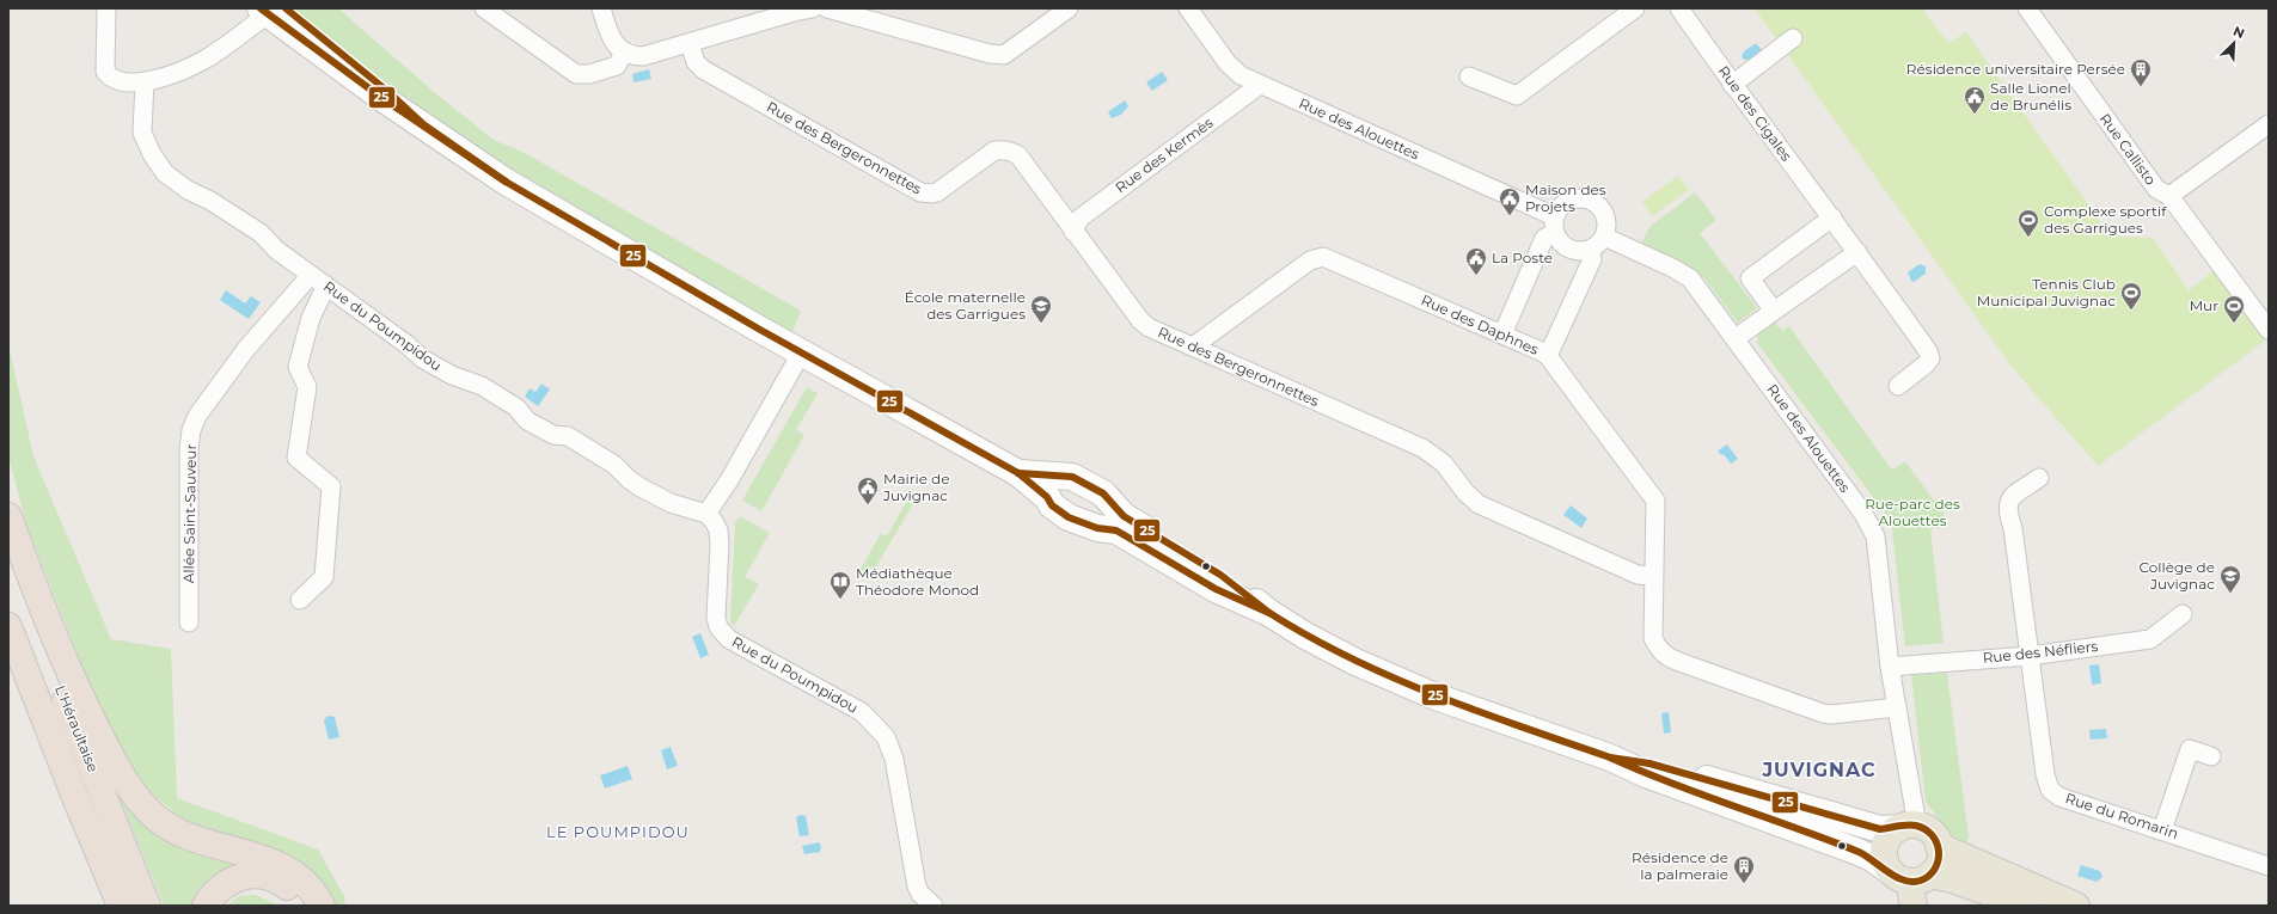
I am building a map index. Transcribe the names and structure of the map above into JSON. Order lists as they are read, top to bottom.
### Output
{
  "streets": {
    "highway": ["L'Héraultaise"],
    "street": [
      "Rue des Cigales",
      "Rue des Alouettes",
      "Rue des Bergeronnettes",
      "Rue Callisto",
      "Rue des Kermès",
      "Rue des Daphnes",
      "Rue du Poumpidou",
      "Allée Saint-Sauveur",
      "Rue des Néfliers",
      "Rue du Romarin"
    ]
  },
  "crossings": [
    ["Rue des Alouettes", "Rue des Kermès"],
    ["Rue des Alouettes", "Rue des Néfliers"],
    ["Rue des Bergeronnettes", "Rue des Kermès"],
    ["Rue des Bergeronnettes", "Rue des Daphnes"],
    ["Rue du Poumpidou", "Allée Saint-Sauveur"],
    ["Rue des Néfliers", "Rue du Romarin"]
  ],
  "districts": ["JUVIGNAC", "LE POUMPIDOU"],
  "parks": ["Rue-parc des Alouettes"],
  "places": {
    "building": ["Résidence universitaire Persée", "Résidence de la palmeraie"],
    "public building": [
      "Salle Lionel de Brunélis",
      "Maison des Projets",
      "La Poste",
      "Mairie de Juvignac"
    ],
    "sports": ["Complexe sportif des Garrigues", "Tennis Club Municipal Juvignac", "Mur"],
    "school or university": ["École maternelle des Garrigues", "Collège de Juvignac"],
    "library": ["Médiathèque Théodore Monod"]
  },
  "lines": ["transit line 25"],
  "north": "top right"
}
